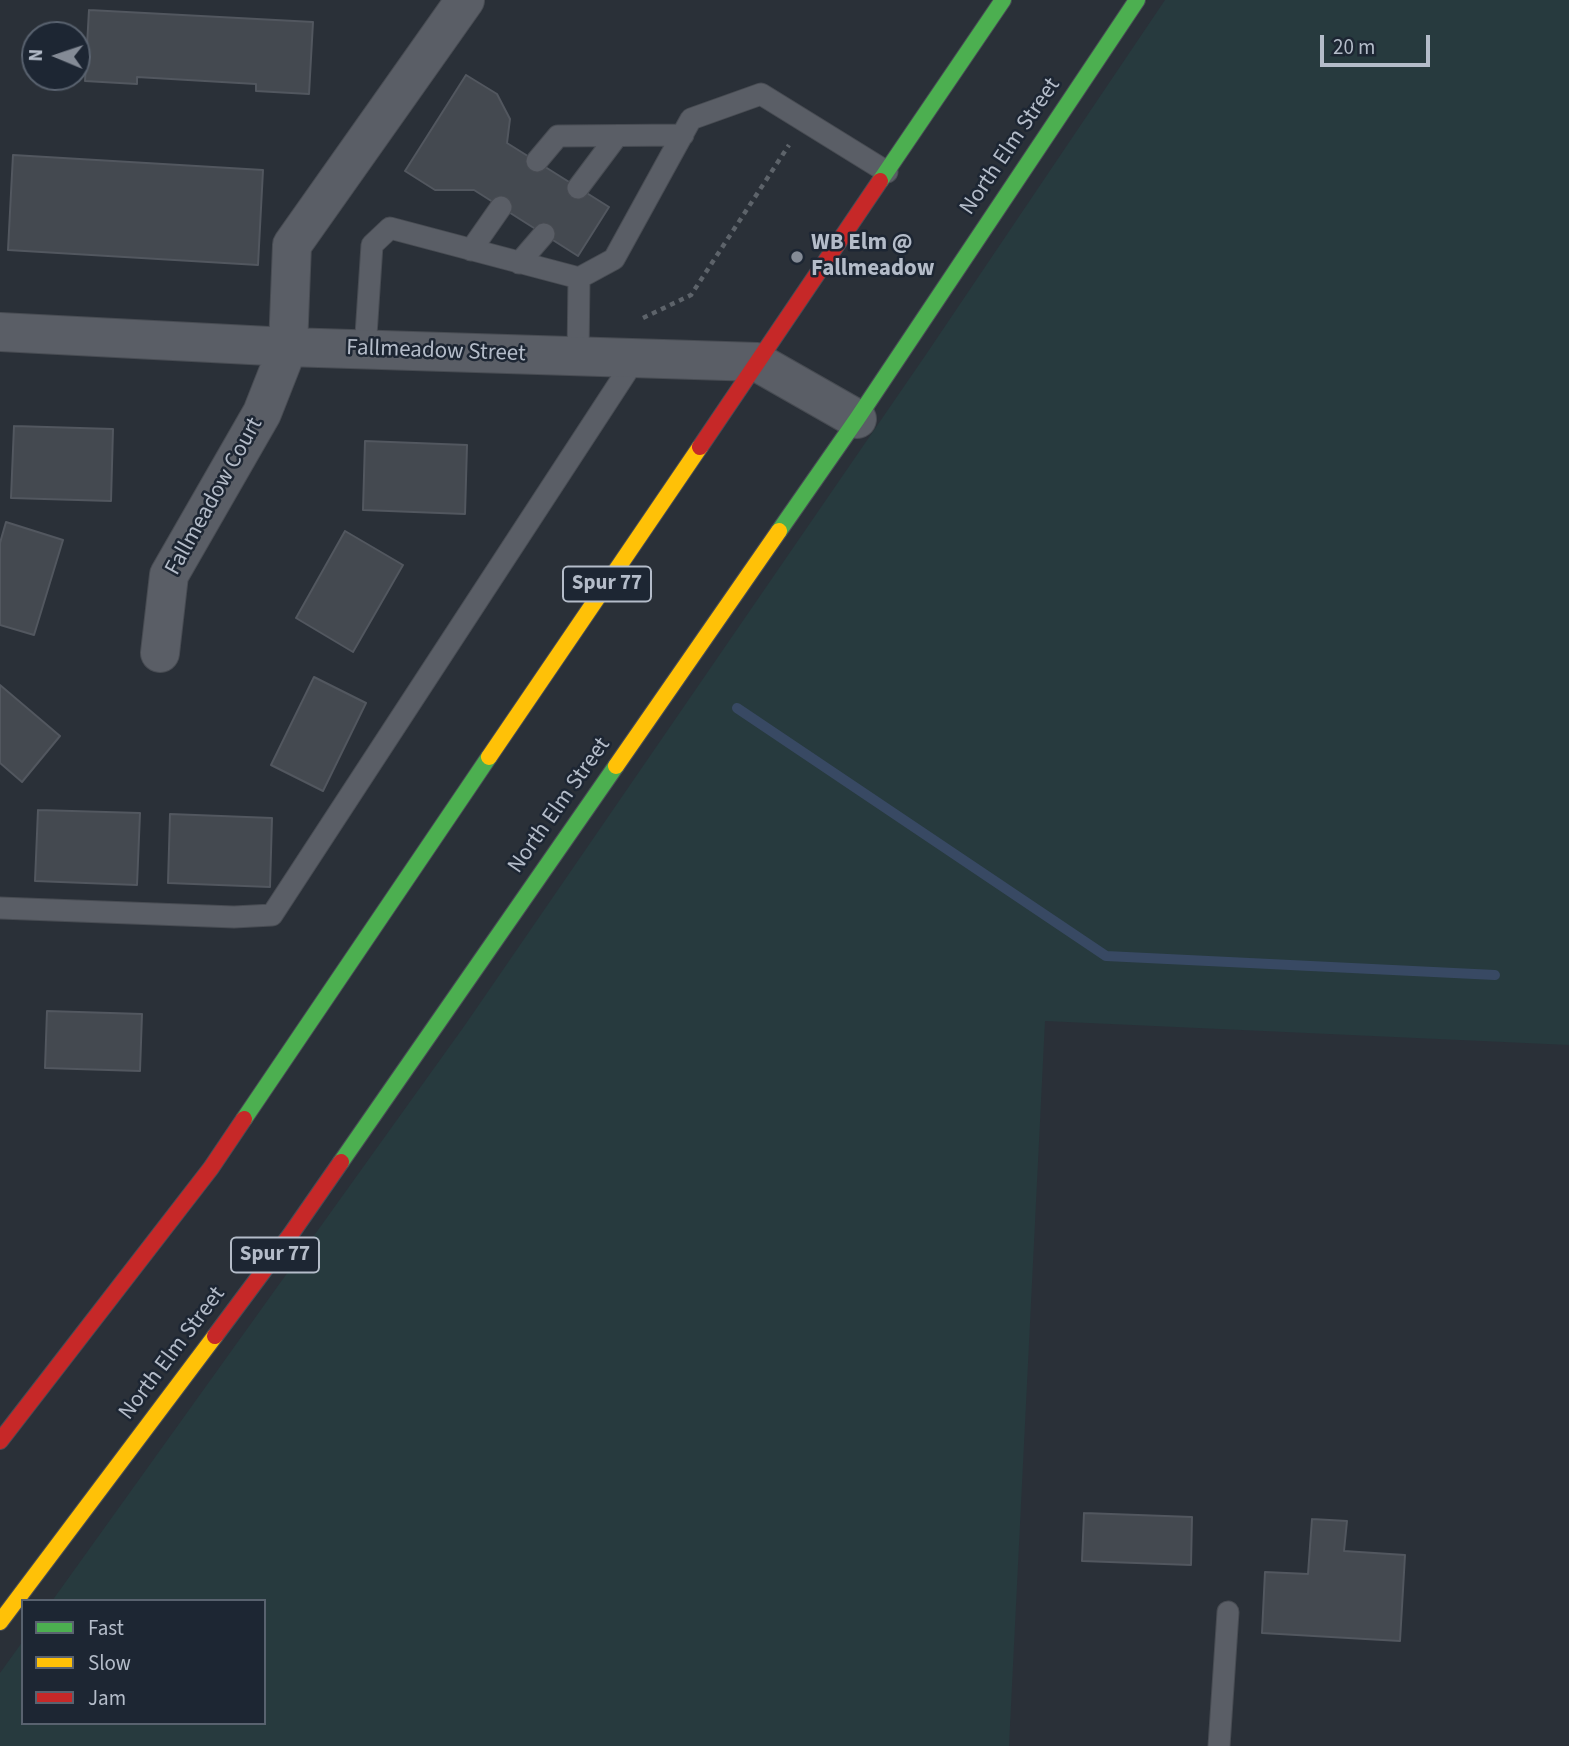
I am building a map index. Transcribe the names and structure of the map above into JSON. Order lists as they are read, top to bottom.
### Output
{
  "streets": {
    "main road": ["North Elm Street", "Spur 77"],
    "street": ["Fallmeadow Street", "Fallmeadow Court"]
  },
  "crossings": [
    ["North Elm Street", "Fallmeadow Street"],
    ["Fallmeadow Street", "Fallmeadow Court"],
    ["Fallmeadow Street", "Spur 77"]
  ],
  "places": ["WB Elm @ Fallmeadow"],
  "legend": ["Fast", "Slow", "Jam"],
  "scale_bar": "20 m",
  "north": "left"
}
